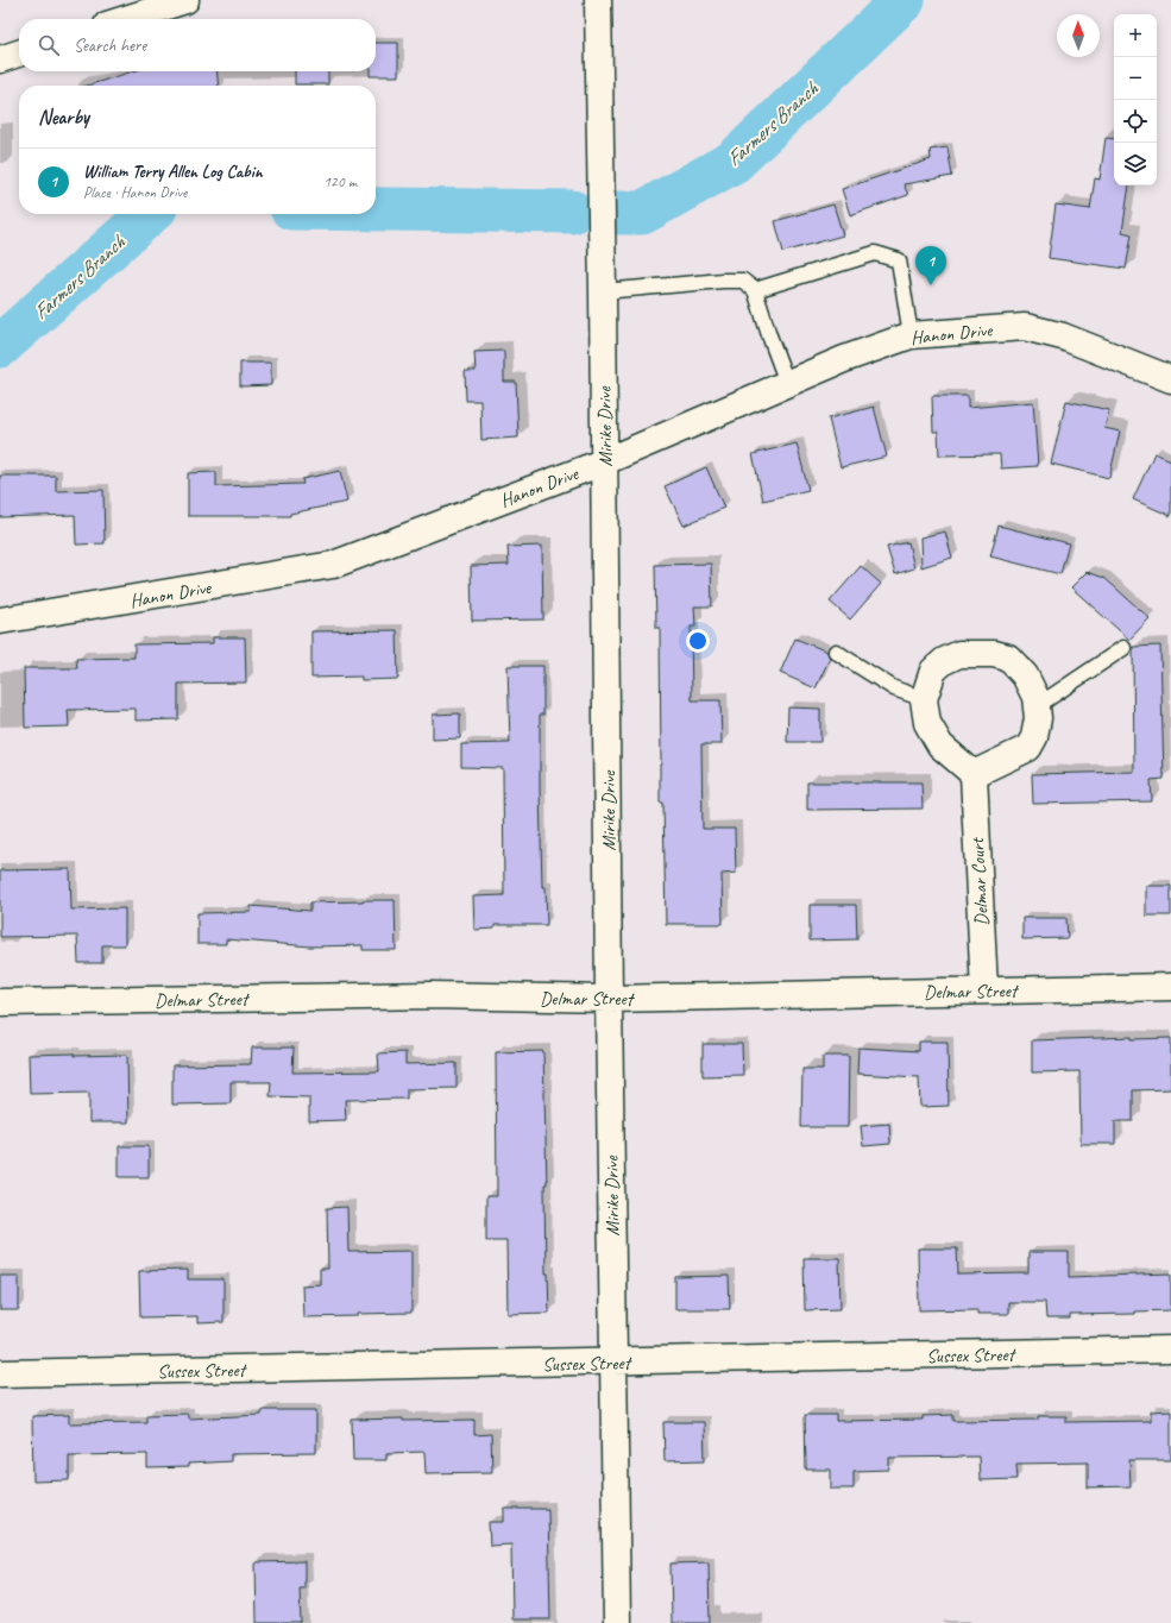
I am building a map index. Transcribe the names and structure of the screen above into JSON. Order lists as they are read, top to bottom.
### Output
{
  "streets": {
    "street": [
      "Hanon Drive",
      "Mirike Drive",
      "Delmar Court",
      "Delmar Street",
      "Sussex Street"
    ]
  },
  "crossings": [
    ["Hanon Drive", "Mirike Drive"],
    ["Mirike Drive", "Delmar Street"],
    ["Mirike Drive", "Sussex Street"],
    ["Delmar Court", "Delmar Street"]
  ],
  "water": ["Farmers Branch"],
  "north": "top",
  "page": {
    "map_buttons": ["+", "−"],
    "search": "Search here",
    "heading": "Nearby",
    "list": [
      {
        "mark": "1",
        "name": "William Terry Allen Log Cabin",
        "note": "Place · Hanon Drive",
        "value": "120 m"
      }
    ],
    "pins": "1"
  }
}
